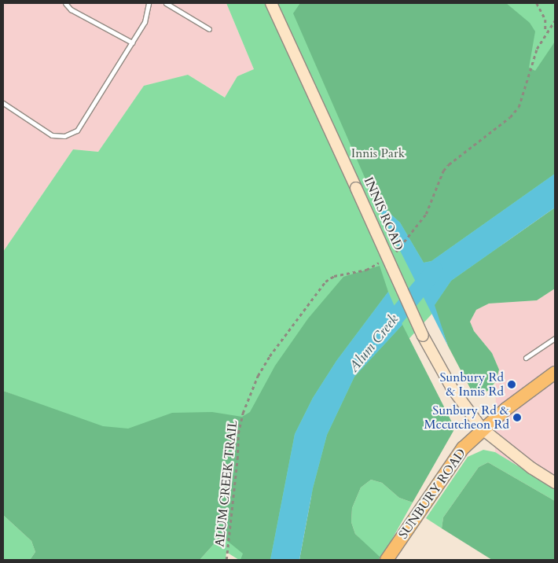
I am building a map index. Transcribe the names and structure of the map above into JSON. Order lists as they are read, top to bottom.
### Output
{
  "streets": {
    "main road": ["INNIS ROAD", "SUNBURY ROAD"],
    "path": ["ALUM CREEK TRAIL"]
  },
  "crossings": [
    ["INNIS ROAD", "SUNBURY ROAD"]
  ],
  "water": ["Alum Creek"],
  "parks": ["Innis Park"],
  "places": ["Sunbury Rd & Innis Rd", "Sunbury Rd & Mccutcheon Rd"]
}
